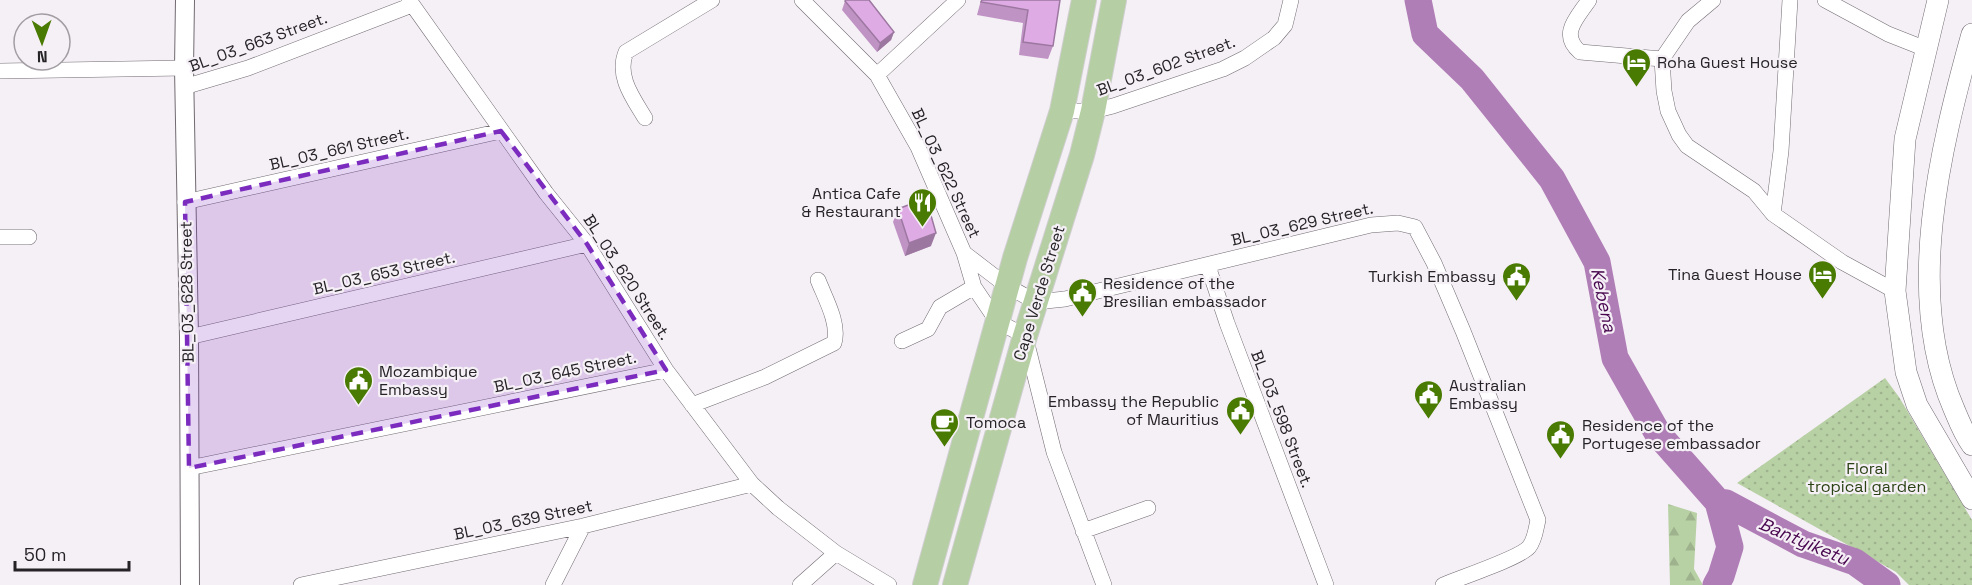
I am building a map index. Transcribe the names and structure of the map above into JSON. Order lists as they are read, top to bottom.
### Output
{
  "streets": {
    "main road": ["Cape Verde Street"],
    "street": [
      "BL_03_663 Street.",
      "BL_03_602 Street.",
      "BL_03_661 Street.",
      "BL_03_622 Street",
      "BL_03_629 Street.",
      "BL_03_653 Street.",
      "BL_03_620 Street.",
      "BL_03_628 Street",
      "BL_03_645 Street.",
      "BL_03_598 Street.",
      "BL_03_639 Street"
    ]
  },
  "crossings": [
    ["BL_03_663 Street.", "BL_03_620 Street."],
    ["BL_03_663 Street.", "BL_03_628 Street"],
    ["BL_03_602 Street.", "Cape Verde Street"],
    ["BL_03_661 Street.", "BL_03_620 Street."],
    ["BL_03_661 Street.", "BL_03_628 Street"],
    ["BL_03_622 Street", "Cape Verde Street"],
    ["BL_03_629 Street.", "Cape Verde Street"],
    ["BL_03_629 Street.", "BL_03_598 Street."],
    ["BL_03_653 Street.", "BL_03_620 Street."],
    ["BL_03_653 Street.", "BL_03_628 Street"],
    ["BL_03_620 Street.", "BL_03_645 Street."],
    ["BL_03_620 Street.", "BL_03_639 Street"],
    ["BL_03_628 Street", "BL_03_645 Street."]
  ],
  "water": ["Kebena", "Bantyiketu"],
  "parks": ["Floral tropical garden"],
  "places": {
    "hotel": ["Roha Guest House", "Tina Guest House"],
    "restaurant": ["Antica Cafe & Restaurant"],
    "public building": [
      "Turkish Embassy",
      "Residence of the Bresilian embassador",
      "Mozambique Embassy",
      "Australian Embassy",
      "Embassy the Republic of Mauritius",
      "Residence of the Portugese embassador"
    ],
    "cafe": ["Tomoca"]
  },
  "scale_bar": "50 m",
  "north": "bottom"
}
